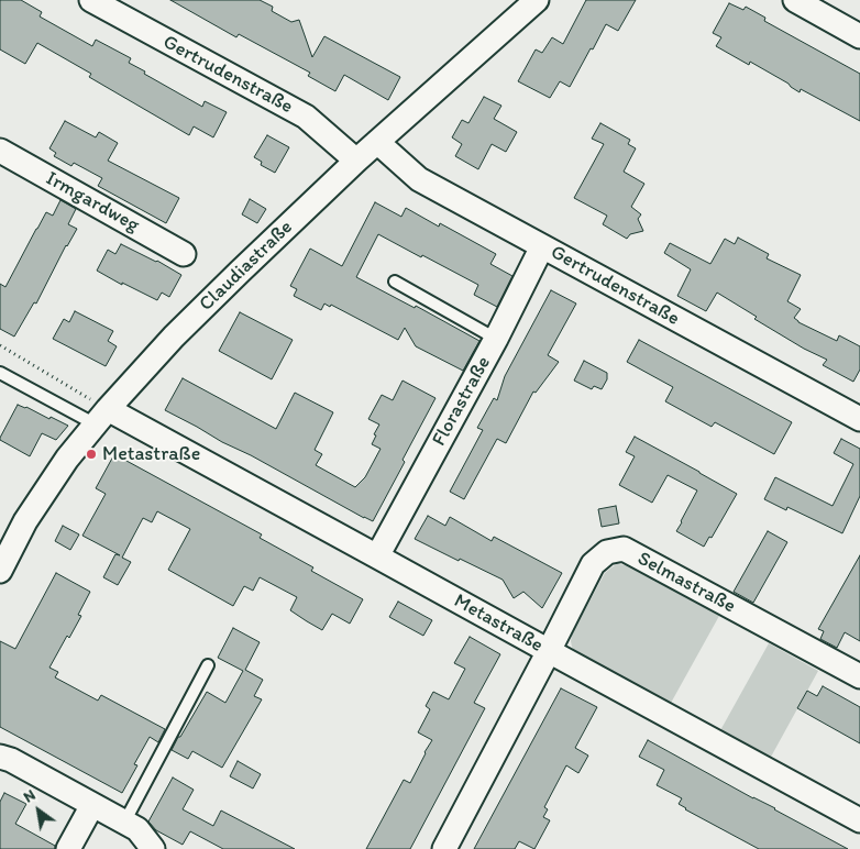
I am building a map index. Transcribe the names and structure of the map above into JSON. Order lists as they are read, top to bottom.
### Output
{
  "streets": {
    "street": [
      "Gertrudenstraße",
      "Irmgardweg",
      "Claudiastraße",
      "Florastraße",
      "Selmastraße",
      "Metastraße"
    ]
  },
  "crossings": [
    ["Gertrudenstraße", "Claudiastraße"],
    ["Gertrudenstraße", "Florastraße"],
    ["Claudiastraße", "Metastraße"],
    ["Florastraße", "Metastraße"],
    ["Selmastraße", "Metastraße"]
  ],
  "places": ["Metastraße"],
  "north": "top left"
}
